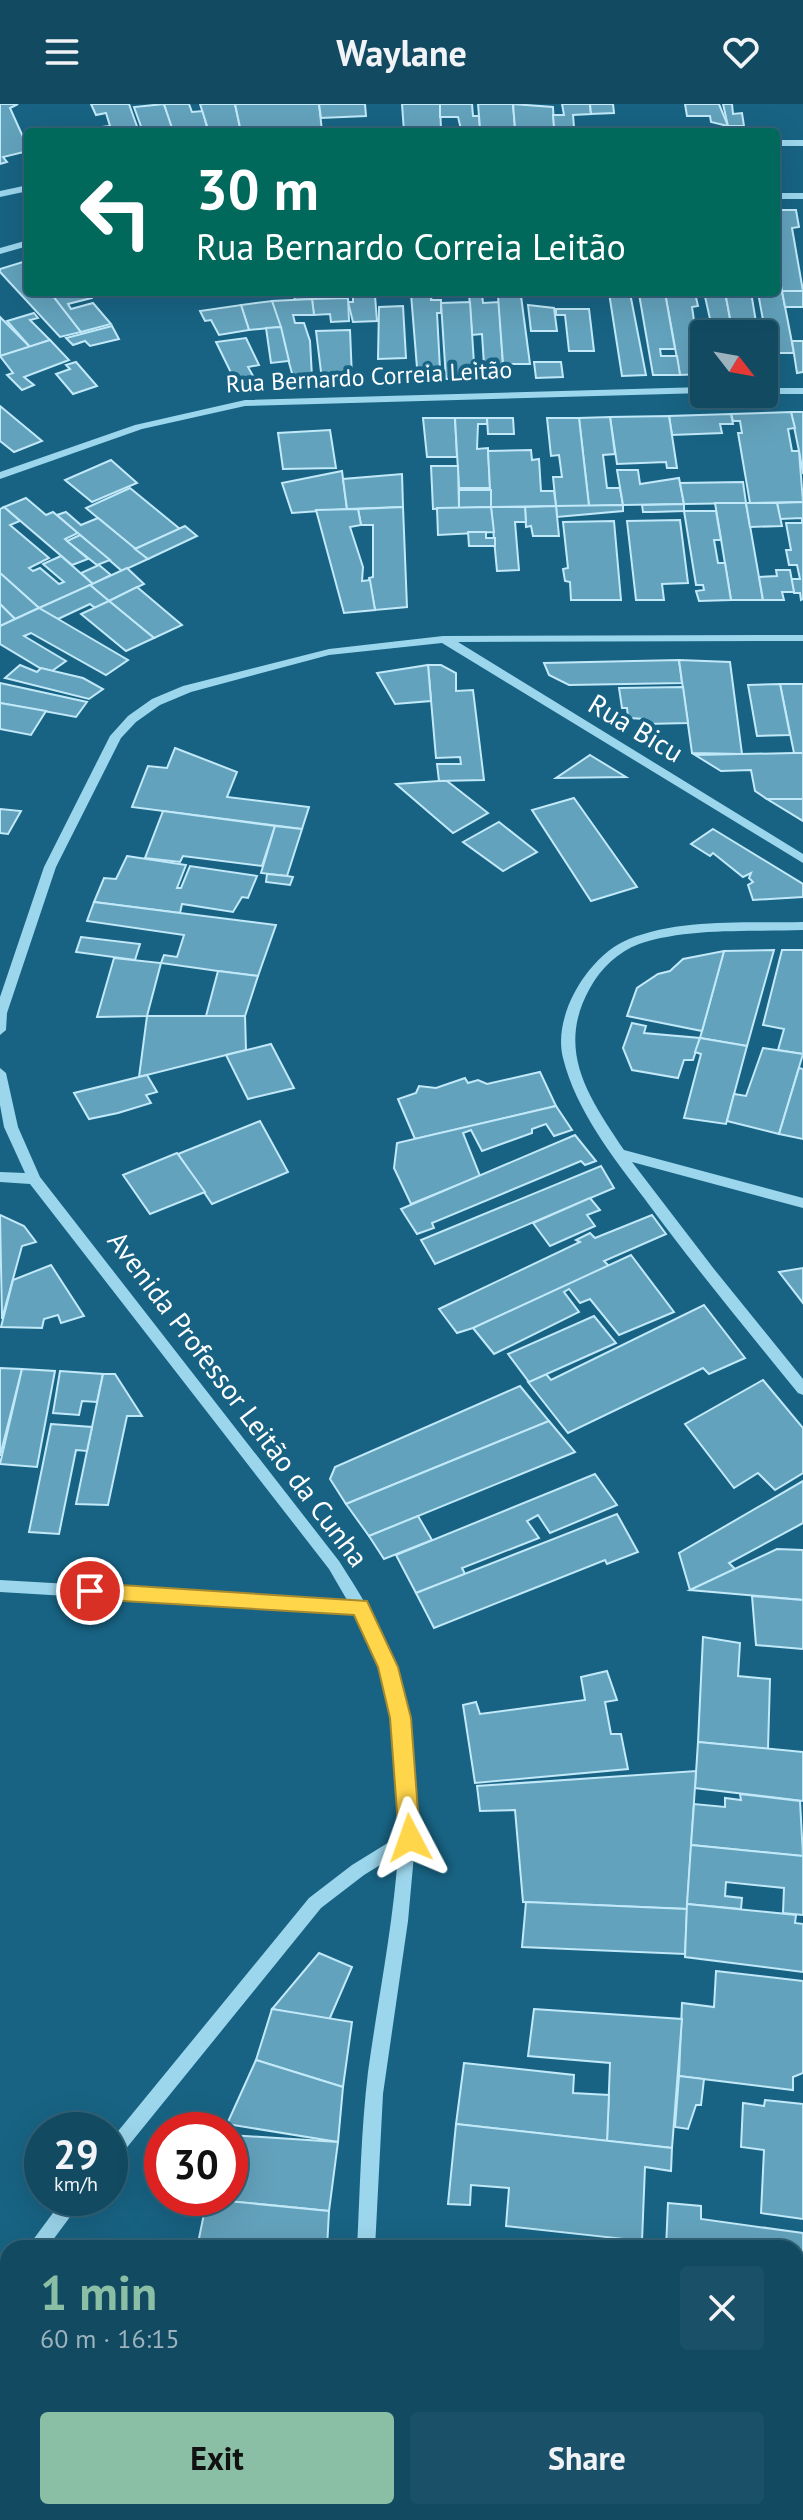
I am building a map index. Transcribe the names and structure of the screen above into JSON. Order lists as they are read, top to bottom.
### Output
{
  "streets": {
    "street": ["Rua Bernardo Correia Leitão", "Rua Bicu", "Avenida Professor Leitão da Cunha"]
  },
  "north": "bottom right",
  "page": {
    "header": "Waylane",
    "turn": ["30 m", "Rua Bernardo Correia Leitão"],
    "speed": "29 km/h",
    "limit": "30",
    "heading": ["1 min", "60 m · 16:15"],
    "buttons": ["Exit", "Share"]
  }
}
